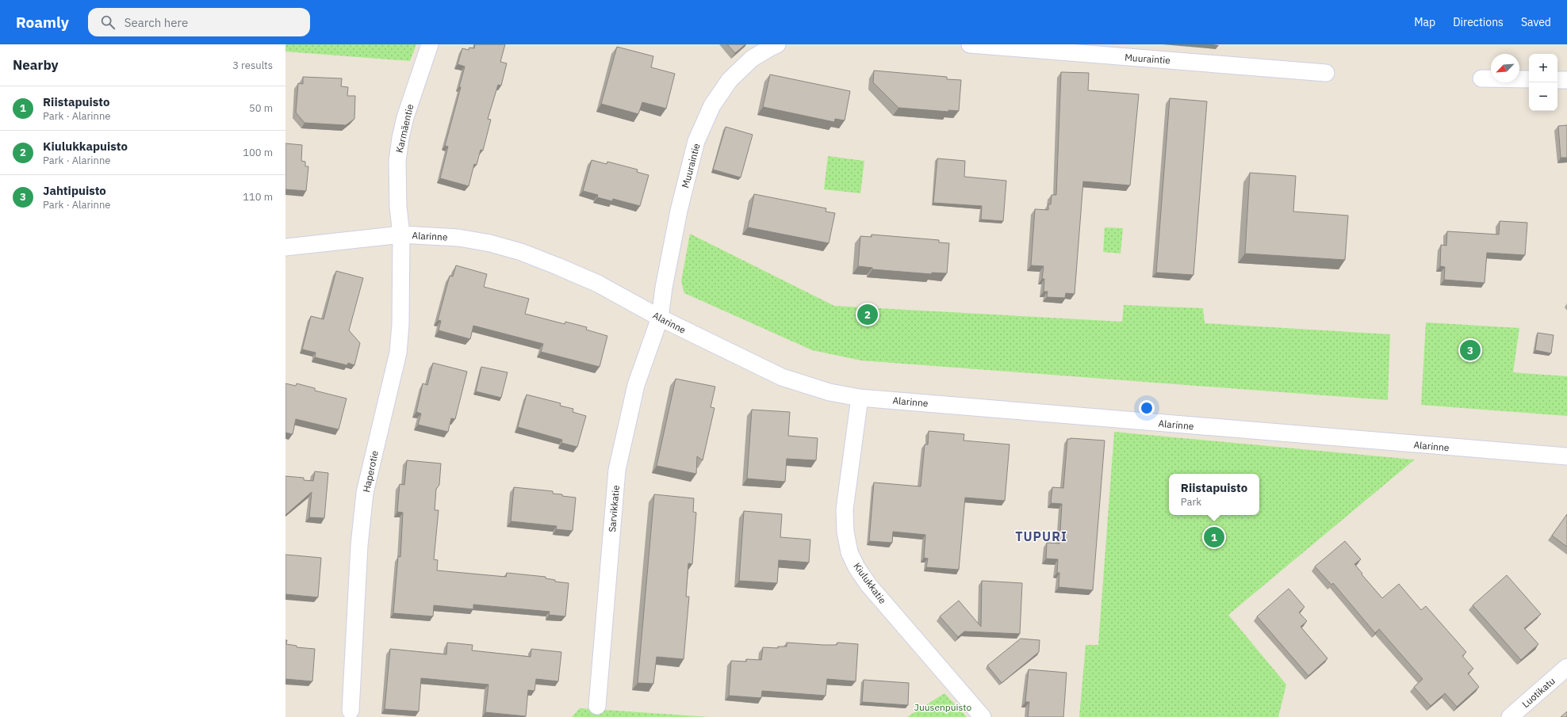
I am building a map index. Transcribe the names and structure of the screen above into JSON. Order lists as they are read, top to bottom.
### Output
{
  "streets": {
    "street": [
      "Muuraintie",
      "Karmäentie",
      "Alarinne",
      "Haperotie",
      "Sarvikkatie",
      "Kiulukkatie",
      "Luotikatu"
    ]
  },
  "crossings": [
    ["Muuraintie", "Alarinne"],
    ["Muuraintie", "Sarvikkatie"],
    ["Karmäentie", "Alarinne"],
    ["Karmäentie", "Haperotie"],
    ["Alarinne", "Haperotie"],
    ["Alarinne", "Sarvikkatie"],
    ["Alarinne", "Kiulukkatie"]
  ],
  "districts": ["TUPURI"],
  "parks": ["Juusenpuisto"],
  "north": "bottom left",
  "page": {
    "header": "Roamly",
    "search": "Search here",
    "nav": ["Map", "Directions", "Saved"],
    "heading": ["Nearby", "3 results"],
    "map_buttons": ["+", "−"],
    "list": [
      {
        "mark": "1",
        "name": "Riistapuisto",
        "note": "Park · Alarinne",
        "value": "50 m"
      },
      {
        "mark": "2",
        "name": "Kiulukkapuisto",
        "note": "Park · Alarinne",
        "value": "100 m"
      },
      {
        "mark": "3",
        "name": "Jahtipuisto",
        "note": "Park · Alarinne",
        "value": "110 m"
      }
    ],
    "pins": ["2", "3", "1"],
    "popup": ["Riistapuisto", "Park"]
  }
}
